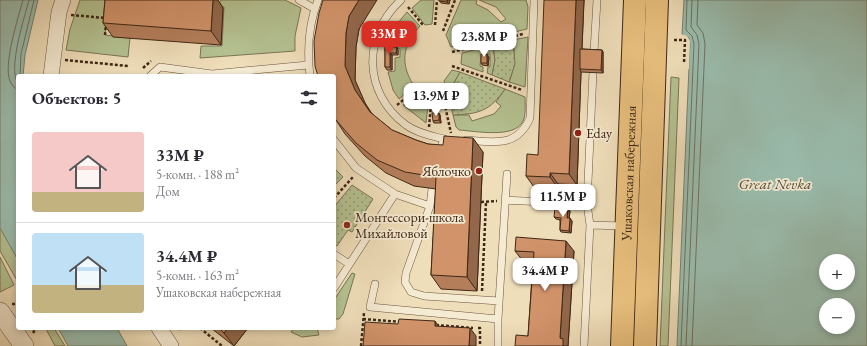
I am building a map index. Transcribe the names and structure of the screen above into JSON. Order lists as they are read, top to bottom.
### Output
{
  "streets": {
    "main road": ["Ушаковская набережная"]
  },
  "water": ["Great Nevka"],
  "places": ["Eday", "Яблочко", "Монтессори-школа Михайловой"],
  "page": {
    "price": [
      "33M ₽",
      "23.8M ₽",
      "13.9M ₽",
      "11.5M ₽",
      "34.4M ₽"
    ],
    "heading": "Объектов: 5",
    "list": [
      {
        "name": "33M ₽",
        "note": "5-комн. · 188 m² · Дом"
      },
      {
        "name": "34.4M ₽",
        "note": "5-комн. · 163 m² · Ушаковская набережная"
      }
    ],
    "map_buttons": ["+", "−"]
  }
}
